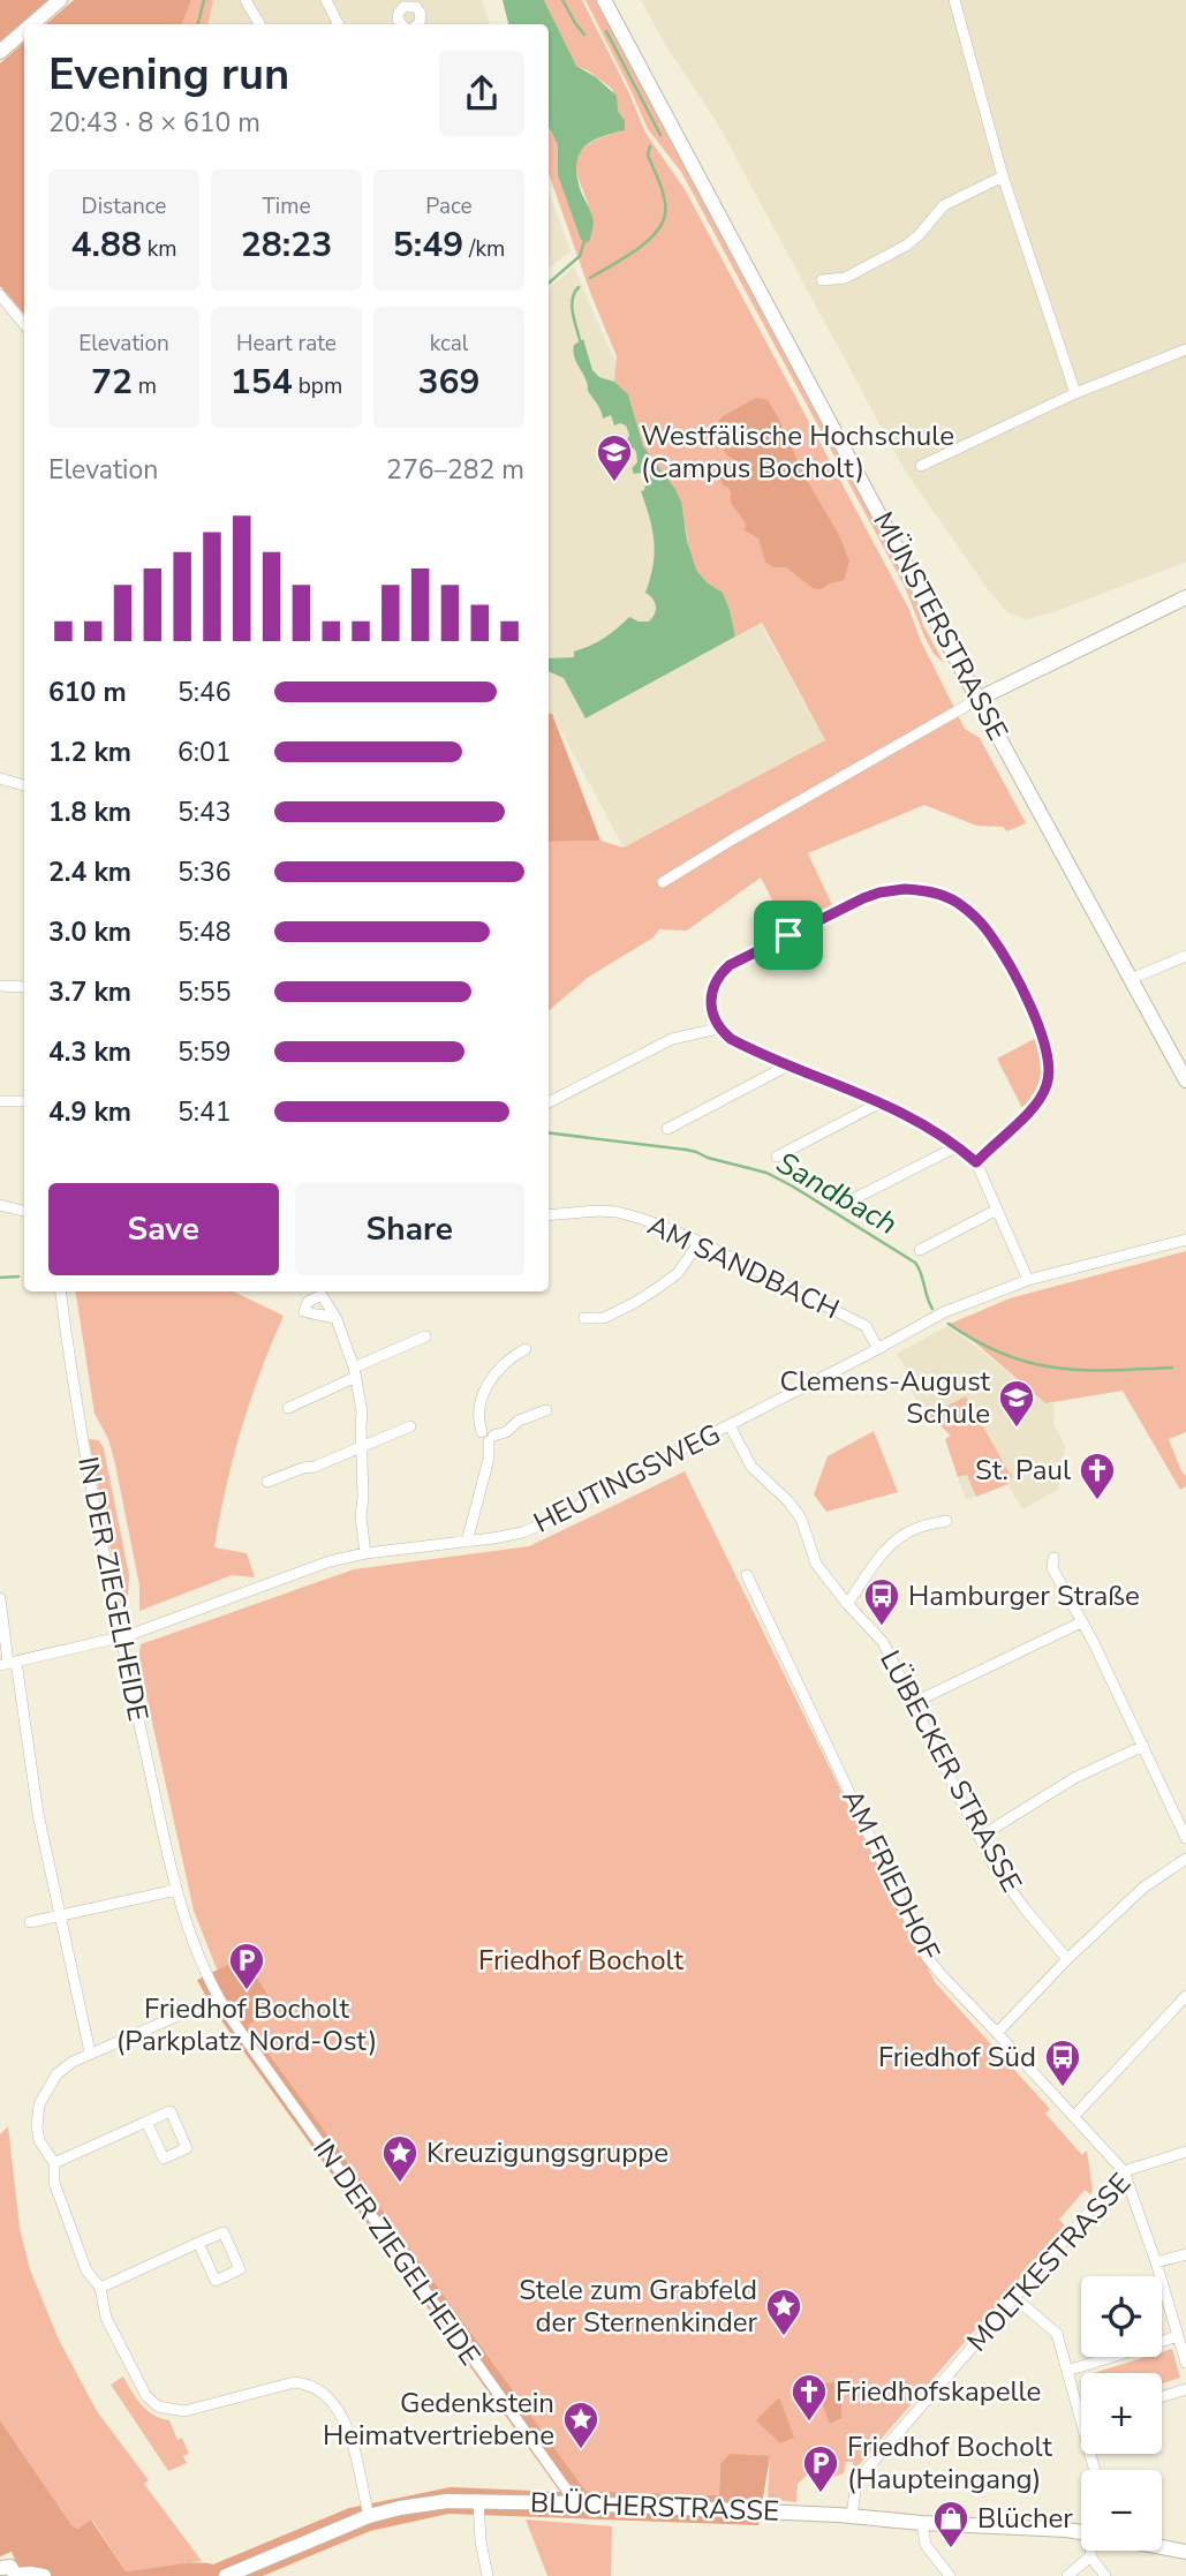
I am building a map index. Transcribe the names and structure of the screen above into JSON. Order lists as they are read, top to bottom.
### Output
{
  "streets": {
    "main road": ["MÜNSTERSTRASSE", "BLÜCHERSTRASSE"],
    "street": [
      "AM SANDBACH",
      "HEUTINGSWEG",
      "IN DER ZIEGELHEIDE",
      "LÜBECKER STRASSE",
      "AM FRIEDHOF",
      "MOLTKESTRASSE"
    ]
  },
  "crossings": [
    ["AM SANDBACH", "HEUTINGSWEG"],
    ["HEUTINGSWEG", "IN DER ZIEGELHEIDE"],
    ["HEUTINGSWEG", "LÜBECKER STRASSE"],
    ["IN DER ZIEGELHEIDE", "BLÜCHERSTRASSE"],
    ["AM FRIEDHOF", "MOLTKESTRASSE"],
    ["MOLTKESTRASSE", "BLÜCHERSTRASSE"]
  ],
  "water": ["Sandbach"],
  "parks": ["Friedhof Bocholt"],
  "places": {
    "school or university": ["Westfälische Hochschule (Campus Bocholt)", "Clemens-August Schule"],
    "church": ["St. Paul", "Friedhofskapelle"],
    "bus stop": ["Hamburger Straße", "Friedhof Süd"],
    "parking": ["Friedhof Bocholt (Parkplatz Nord-Ost)", "Friedhof Bocholt (Haupteingang)"],
    "place": ["Kreuzigungsgruppe", "Stele zum Grabfeld der Sternenkinder", "Gedenkstein Heimatvertriebene"],
    "shop": ["Blücher"]
  },
  "page": {
    "heading": ["Evening run", "20:43 · 8 × 610 m"],
    "stats": [
      ["Distance", "4.88 km"],
      ["Time", "28:23"],
      ["Pace", "5:49 /km"],
      ["Elevation", "72 m"],
      ["Heart rate", "154 bpm"],
      ["kcal", "369"]
    ],
    "chart": ["Elevation", "276–282 m"],
    "list": [
      {
        "name": "610 m",
        "note": "5:46"
      },
      {
        "name": "1.2 km",
        "note": "6:01"
      },
      {
        "name": "1.8 km",
        "note": "5:43"
      },
      {
        "name": "2.4 km",
        "note": "5:36"
      },
      {
        "name": "3.0 km",
        "note": "5:48"
      },
      {
        "name": "3.7 km",
        "note": "5:55"
      },
      {
        "name": "4.3 km",
        "note": "5:59"
      },
      {
        "name": "4.9 km",
        "note": "5:41"
      }
    ],
    "buttons": ["Save", "Share"],
    "map_buttons": ["+", "−"]
  }
}
